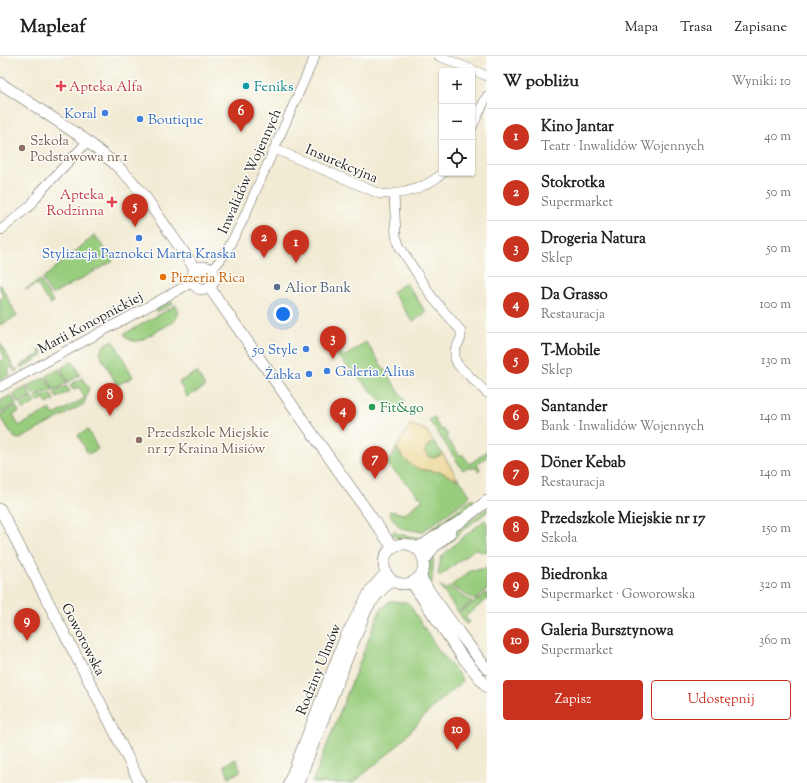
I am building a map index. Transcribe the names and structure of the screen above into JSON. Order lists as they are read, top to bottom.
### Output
{
  "streets": {
    "street": [
      "Insurekcyjna",
      "Inwalidów Wojennych",
      "Marii Konopnickiej",
      "Goworowska",
      "Rodziny Ulmów"
    ]
  },
  "crossings": [
    ["Insurekcyjna", "Inwalidów Wojennych"],
    ["Inwalidów Wojennych", "Marii Konopnickiej"]
  ],
  "places": {
    "health": ["Apteka Alfa", "Apteka Rodzinna"],
    "other": [
      "Feniks",
      "Koral",
      "Boutique",
      "Szkoła Podstawowa nr 1",
      "Stylizacja Paznokci Marta Kraska",
      "Pizzeria Rica",
      "Alior Bank",
      "50 Style",
      "Galeria Alius",
      "Żabka",
      "Fit&go",
      "Przedszkole Miejskie nr 17 Kraina Misiów"
    ]
  },
  "page": {
    "header": "Mapleaf",
    "nav": ["Mapa", "Trasa", "Zapisane"],
    "heading": ["W pobliżu", "Wyniki: 10"],
    "map_buttons": ["+", "−"],
    "pins": [
      "6",
      "5",
      "2",
      "1",
      "3",
      "8",
      "4",
      "7",
      "9",
      "10"
    ],
    "list": [
      {
        "mark": "1",
        "name": "Kino Jantar",
        "note": "Teatr · Inwalidów Wojennych",
        "value": "40 m"
      },
      {
        "mark": "2",
        "name": "Stokrotka",
        "note": "Supermarket",
        "value": "50 m"
      },
      {
        "mark": "3",
        "name": "Drogeria Natura",
        "note": "Sklep",
        "value": "50 m"
      },
      {
        "mark": "4",
        "name": "Da Grasso",
        "note": "Restauracja",
        "value": "100 m"
      },
      {
        "mark": "5",
        "name": "T-Mobile",
        "note": "Sklep",
        "value": "130 m"
      },
      {
        "mark": "6",
        "name": "Santander",
        "note": "Bank · Inwalidów Wojennych",
        "value": "140 m"
      },
      {
        "mark": "7",
        "name": "Döner Kebab",
        "note": "Restauracja",
        "value": "140 m"
      },
      {
        "mark": "8",
        "name": "Przedszkole Miejskie nr 17",
        "note": "Szkoła",
        "value": "150 m"
      },
      {
        "mark": "9",
        "name": "Biedronka",
        "note": "Supermarket · Goworowska",
        "value": "320 m"
      },
      {
        "mark": "10",
        "name": "Galeria Bursztynowa",
        "note": "Supermarket",
        "value": "360 m"
      }
    ],
    "buttons": ["Zapisz", "Udostępnij"]
  }
}
